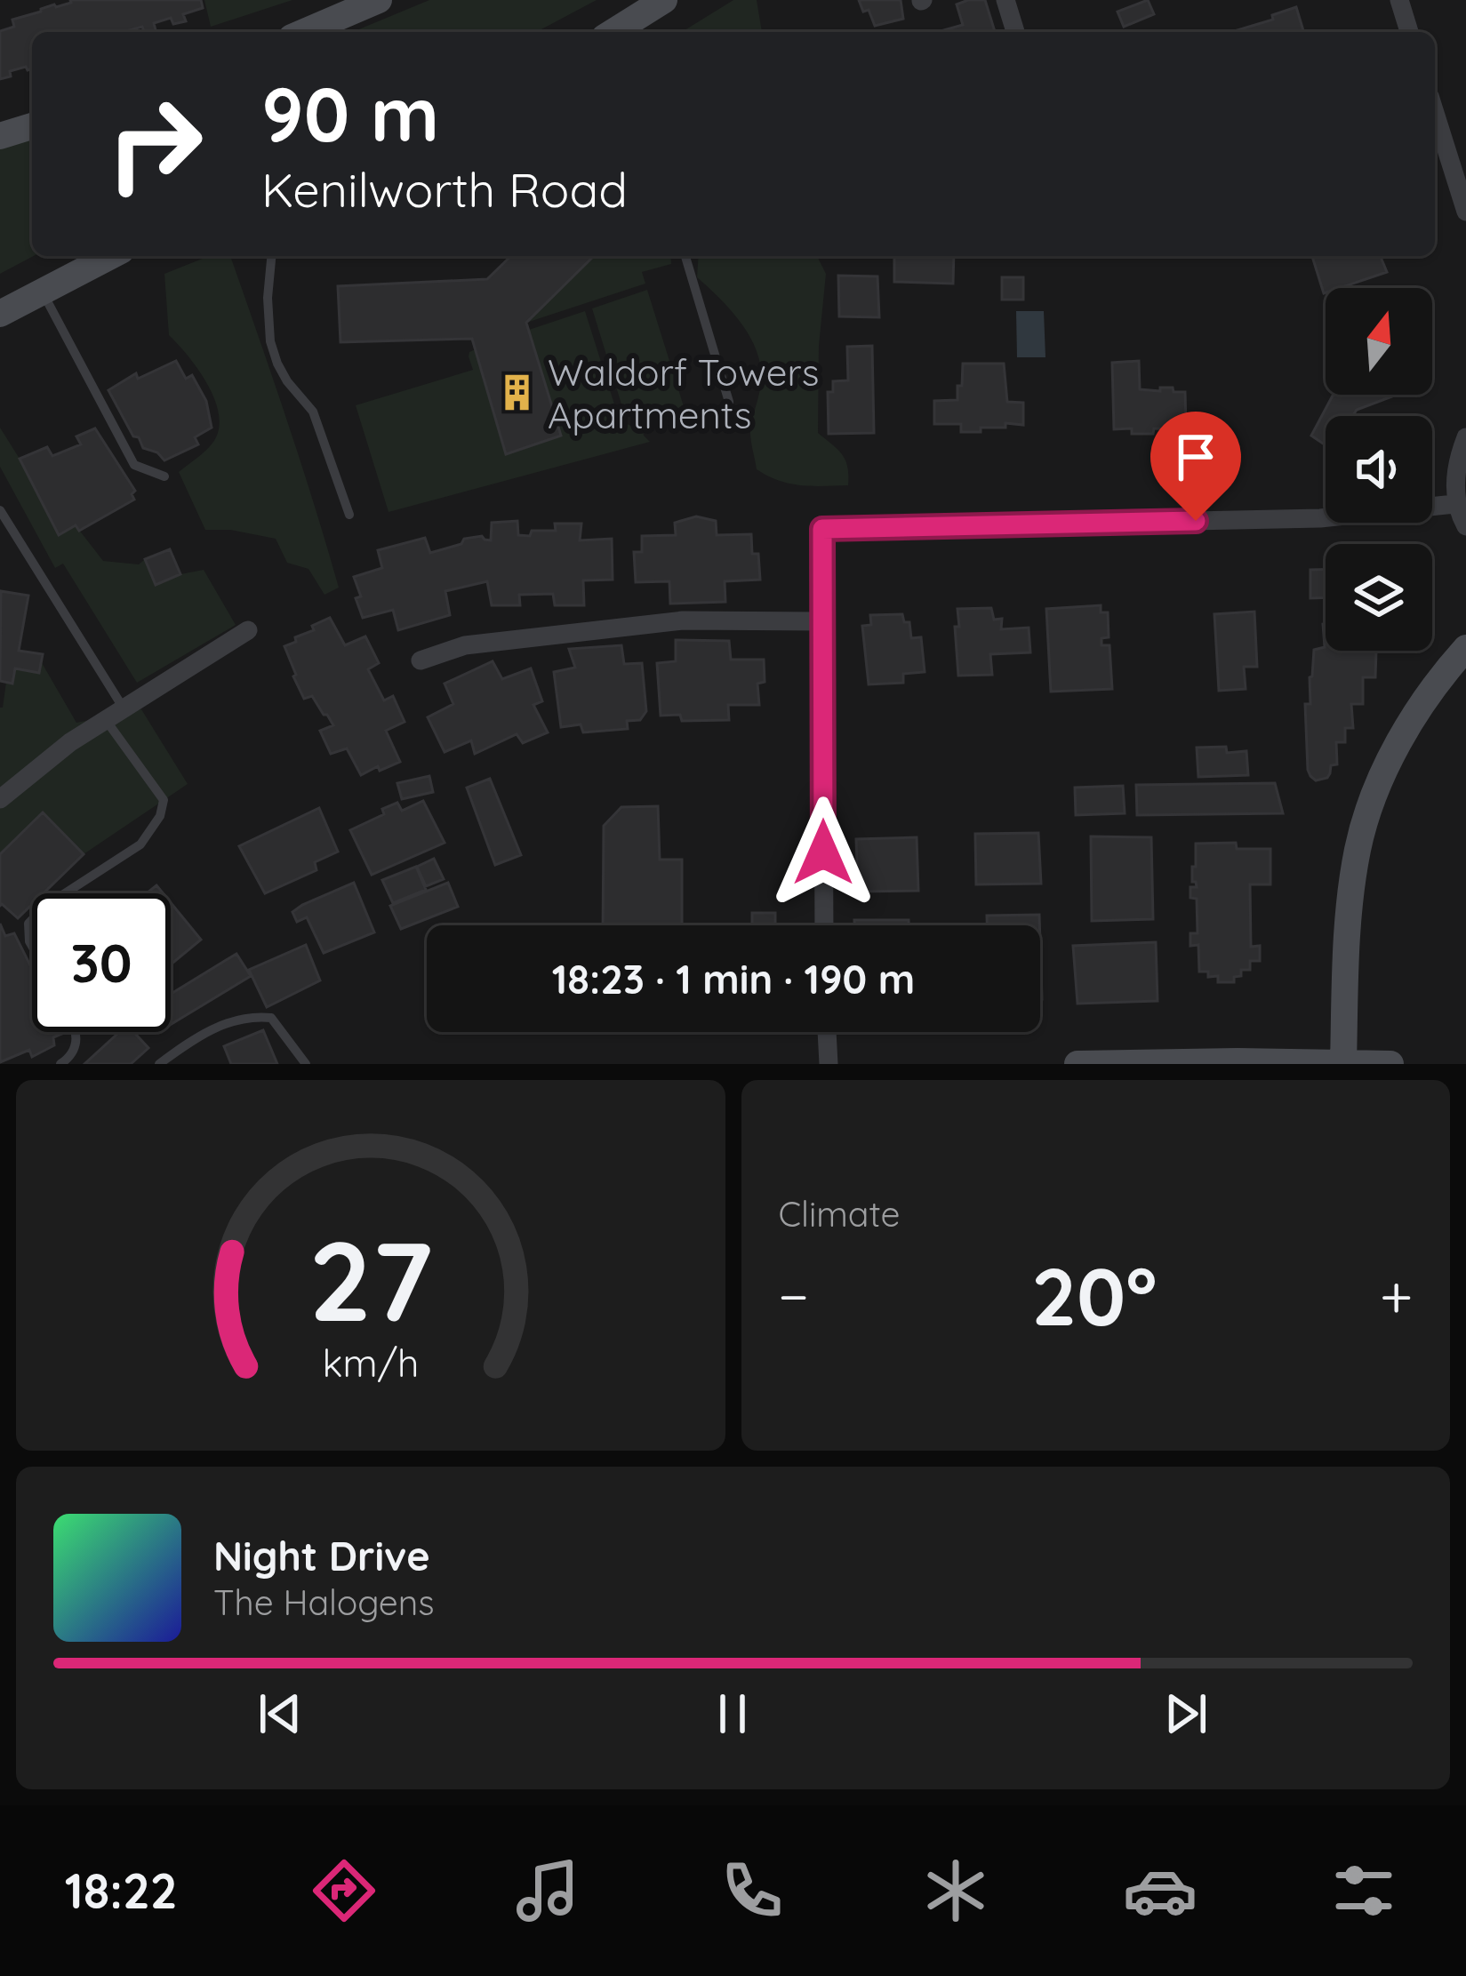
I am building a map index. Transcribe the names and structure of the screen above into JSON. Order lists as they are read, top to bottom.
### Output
{
  "places": {
    "building": ["Waldorf Towers Apartments"]
  },
  "north": "top",
  "page": {
    "turn": ["90 m", "Kenilworth Road"],
    "limit": "30",
    "trip": "18:23 · 1 min · 190 m",
    "tile": "Climate",
    "heat": ["−", "20°", "+"],
    "song": ["Night Drive", "The Halogens"],
    "tabs": "18:22",
    "gauge": ["27", "km/h"]
  }
}
